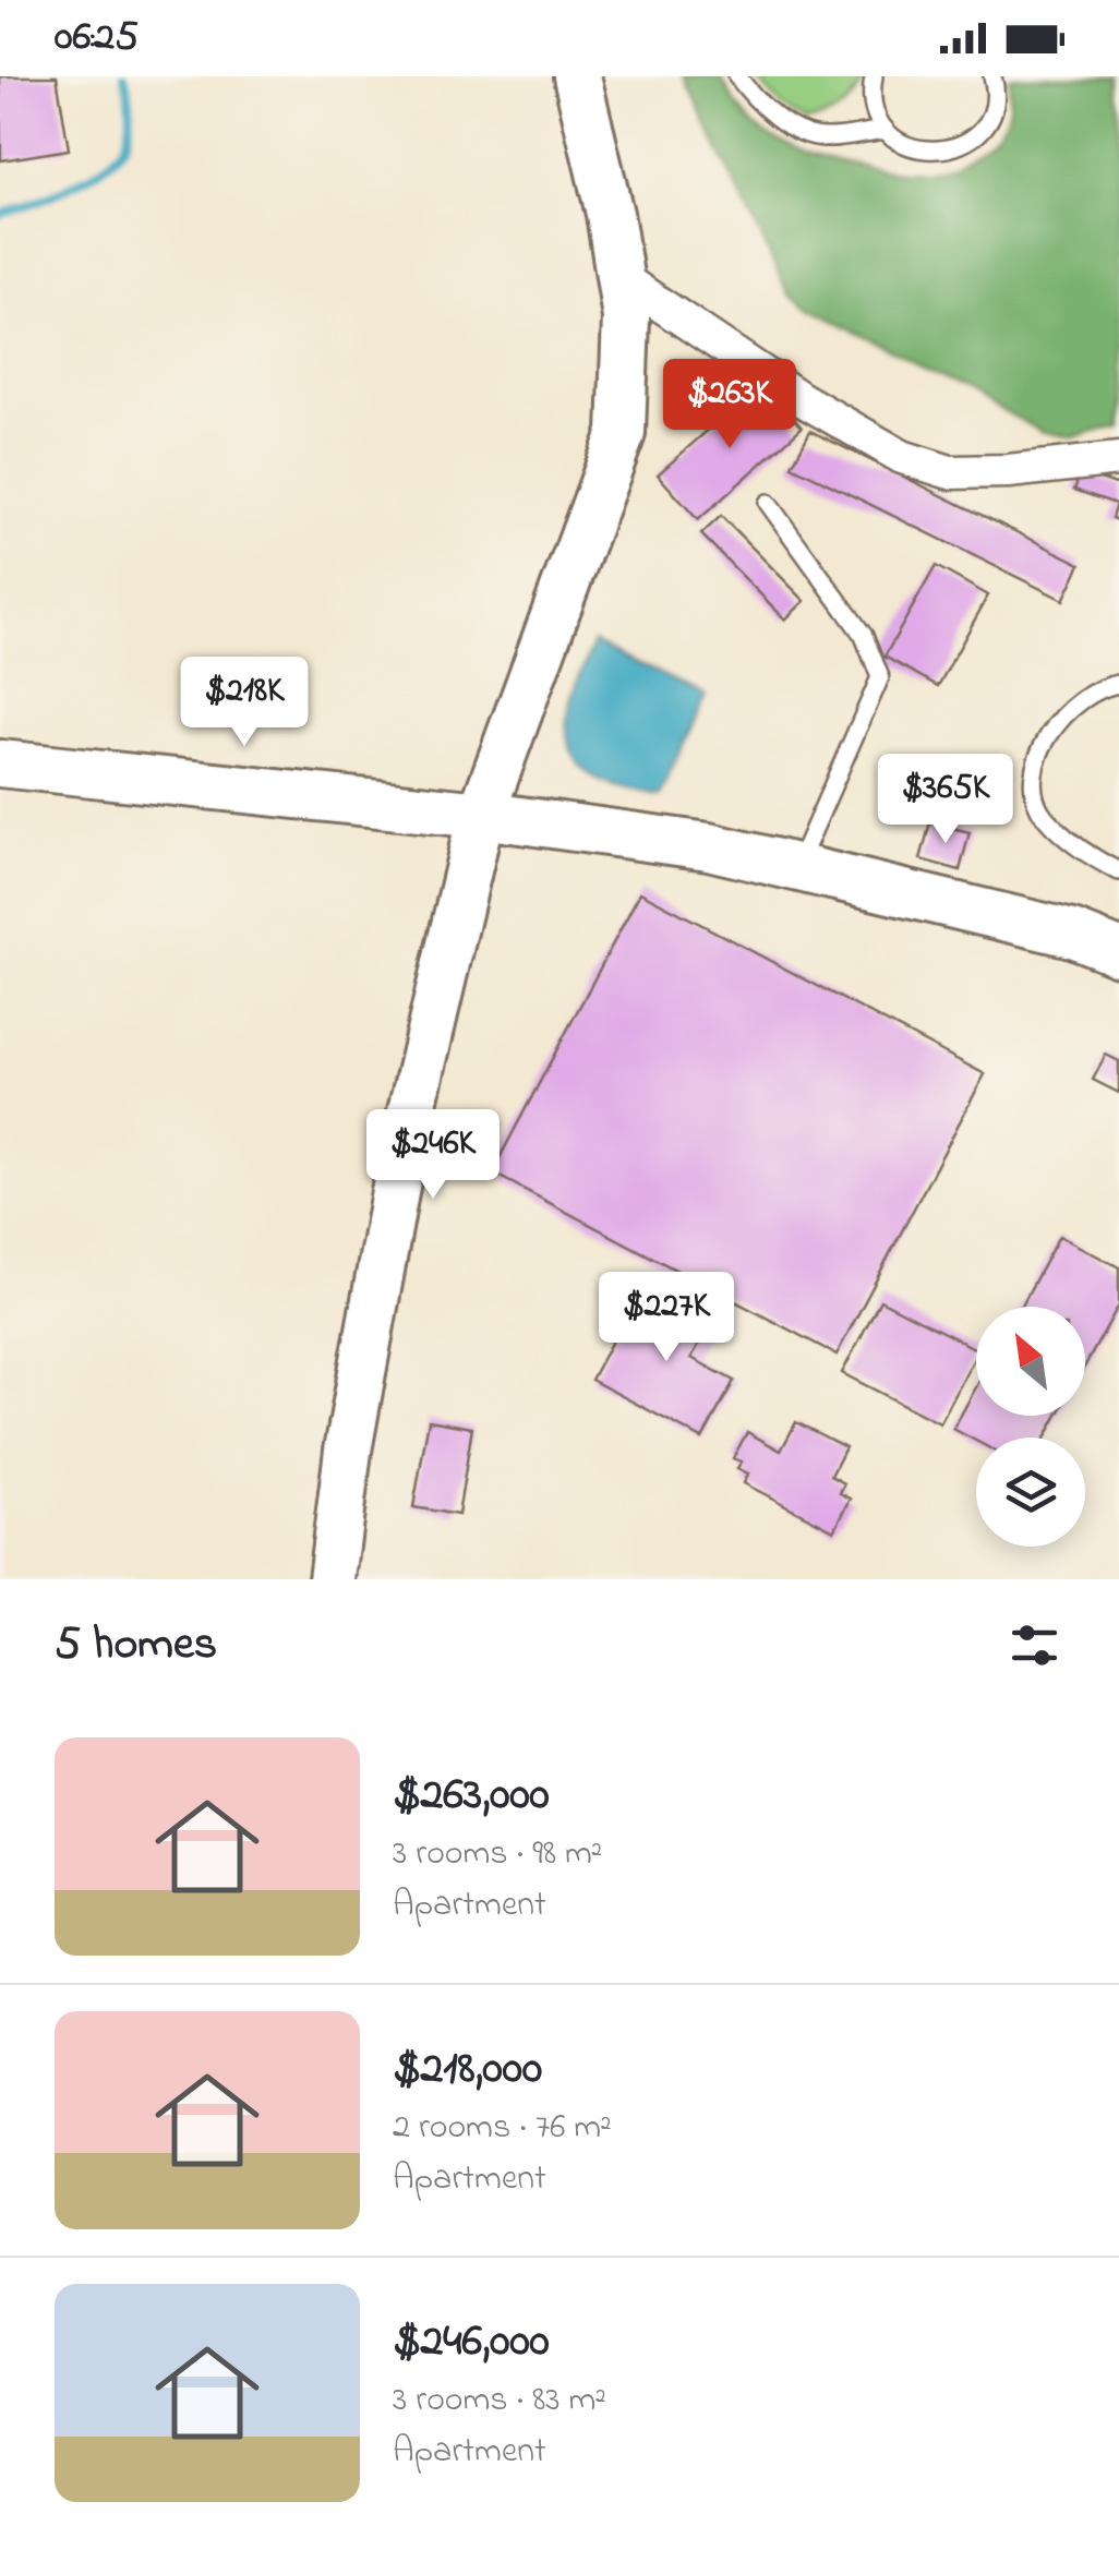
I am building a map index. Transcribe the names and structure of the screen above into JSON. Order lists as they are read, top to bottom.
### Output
{
  "north": "top left",
  "page": {
    "status": "06:25",
    "price": [
      "$263K",
      "$218K",
      "$365K",
      "$246K",
      "$227K"
    ],
    "heading": "5 homes",
    "list": [
      {
        "name": "$263,000",
        "note": "3 rooms · 98 m² · Apartment"
      },
      {
        "name": "$218,000",
        "note": "2 rooms · 76 m² · Apartment"
      },
      {
        "name": "$246,000",
        "note": "3 rooms · 83 m² · Apartment"
      }
    ]
  }
}
